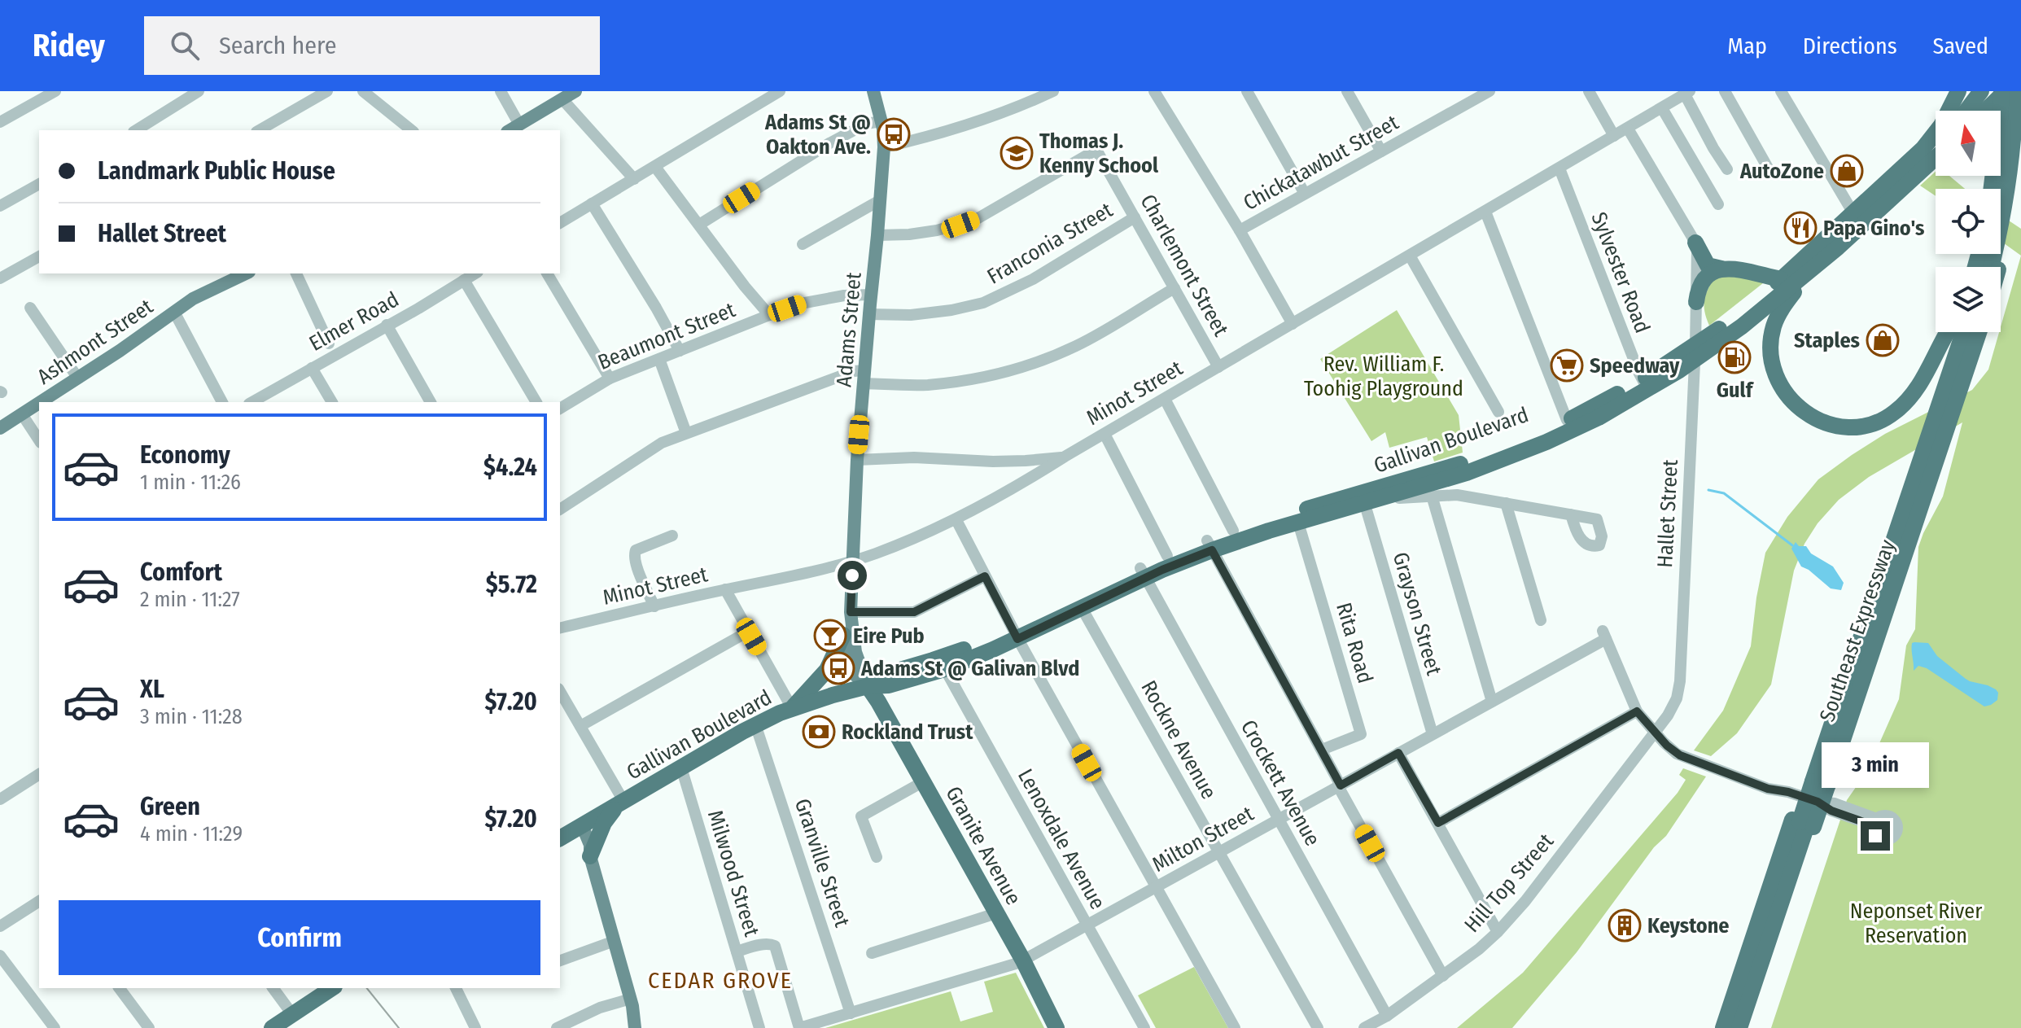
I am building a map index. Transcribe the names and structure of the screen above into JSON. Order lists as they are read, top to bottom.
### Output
{
  "streets": {
    "highway": ["Gallivan Boulevard", "Southeast Expressway", "Granite Avenue"],
    "main road": ["Adams Street", "Ashmont Street"],
    "street": [
      "Chickatawbut Street",
      "Franconia Street",
      "Charlemont Street",
      "Sylvester Road",
      "Elmer Road",
      "Beaumont Street",
      "Minot Street",
      "Hallet Street",
      "Grayson Street",
      "Rita Road",
      "Rockne Avenue",
      "Crockett Avenue",
      "Lenoxdale Avenue",
      "Milton Street",
      "Granville Street",
      "Milwood Street",
      "Hill Top Street"
    ]
  },
  "crossings": [
    ["Franconia Street", "Charlemont Street"],
    ["Franconia Street", "Adams Street"],
    ["Charlemont Street", "Adams Street"],
    ["Charlemont Street", "Minot Street"],
    ["Sylvester Road", "Minot Street"],
    ["Sylvester Road", "Gallivan Boulevard"],
    ["Adams Street", "Beaumont Street"],
    ["Adams Street", "Minot Street"],
    ["Adams Street", "Gallivan Boulevard"],
    ["Adams Street", "Granite Avenue"],
    ["Minot Street", "Hallet Street"],
    ["Gallivan Boulevard", "Hallet Street"],
    ["Gallivan Boulevard", "Grayson Street"],
    ["Gallivan Boulevard", "Rita Road"],
    ["Gallivan Boulevard", "Rockne Avenue"],
    ["Gallivan Boulevard", "Crockett Avenue"],
    ["Gallivan Boulevard", "Lenoxdale Avenue"],
    ["Gallivan Boulevard", "Granite Avenue"],
    ["Gallivan Boulevard", "Granville Street"],
    ["Gallivan Boulevard", "Milwood Street"],
    ["Hallet Street", "Hill Top Street"],
    ["Grayson Street", "Milton Street"],
    ["Rockne Avenue", "Milton Street"],
    ["Crockett Avenue", "Milton Street"],
    ["Crockett Avenue", "Hill Top Street"],
    ["Lenoxdale Avenue", "Milton Street"],
    ["Milton Street", "Granite Avenue"],
    ["Milton Street", "Granville Street"]
  ],
  "districts": ["CEDAR GROVE"],
  "parks": ["Rev. William F. Toohig Playground", "Neponset River Reservation"],
  "places": {
    "bus stop": ["Adams St @ Oakton Ave.", "Adams St @ Galivan Blvd"],
    "school or university": ["Thomas J. Kenny School"],
    "shop": ["AutoZone", "Staples"],
    "restaurant": ["Papa Gino's"],
    "fuel station": ["Gulf"],
    "supermarket": ["Speedway"],
    "bar": ["Eire Pub"],
    "bank": ["Rockland Trust"],
    "building": ["Keystone"]
  },
  "north": "top",
  "page": {
    "header": "Ridey",
    "search": "Search here",
    "nav": ["Map", "Directions", "Saved"],
    "banner": ["Landmark Public House", "Hallet Street"],
    "list": [
      {
        "name": "Economy",
        "note": "1 min · 11:26",
        "value": "$4.24"
      },
      {
        "name": "Comfort",
        "note": "2 min · 11:27",
        "value": "$5.72"
      },
      {
        "name": "XL",
        "note": "3 min · 11:28",
        "value": "$7.20"
      },
      {
        "name": "Green",
        "note": "4 min · 11:29",
        "value": "$7.20"
      }
    ],
    "bubble": "3 min",
    "buttons": "Confirm"
  }
}
